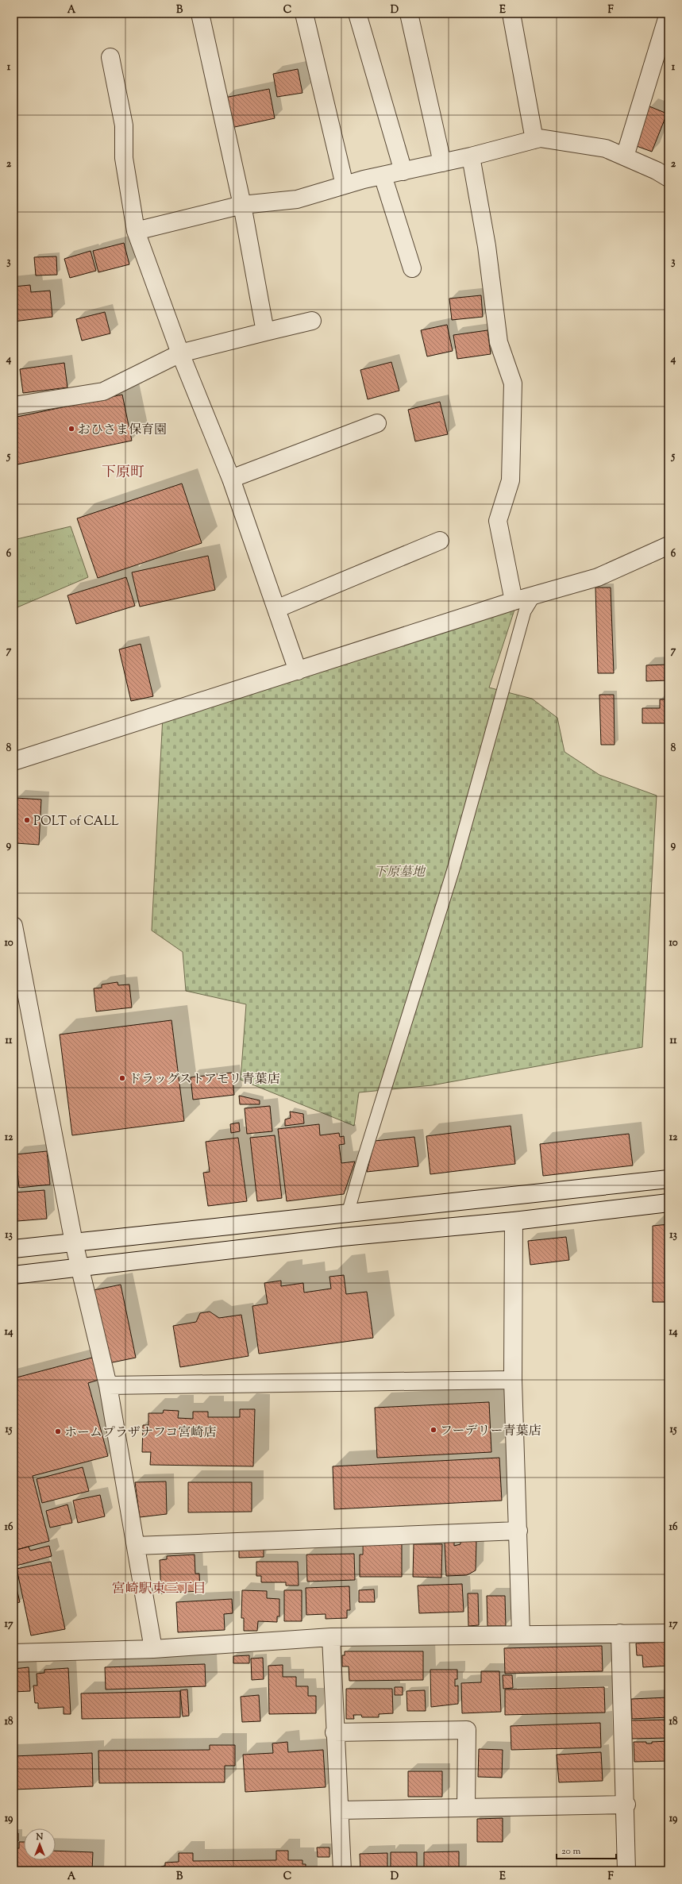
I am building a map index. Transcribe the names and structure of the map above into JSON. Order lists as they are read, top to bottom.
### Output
{
  "districts": ["下原町", "宮崎駅東三丁目"],
  "parks": ["下原墓地"],
  "places": [
    "おひさま保育園",
    "POLT of CALL",
    "ドラッグストアモリ青葉店",
    "フーデリー青葉店",
    "ホームプラザナフコ宮崎店"
  ],
  "scale_bar": "20 m",
  "north": "top",
  "grid": {
    "columns": [
      "A",
      "B",
      "C",
      "D",
      "E",
      "F"
    ],
    "rows": [
      "1",
      "2",
      "3",
      "4",
      "5",
      "6",
      "7",
      "8",
      "9",
      "10",
      "11",
      "12",
      "13",
      "14",
      "15",
      "16",
      "17",
      "18",
      "19"
    ]
  }
}
